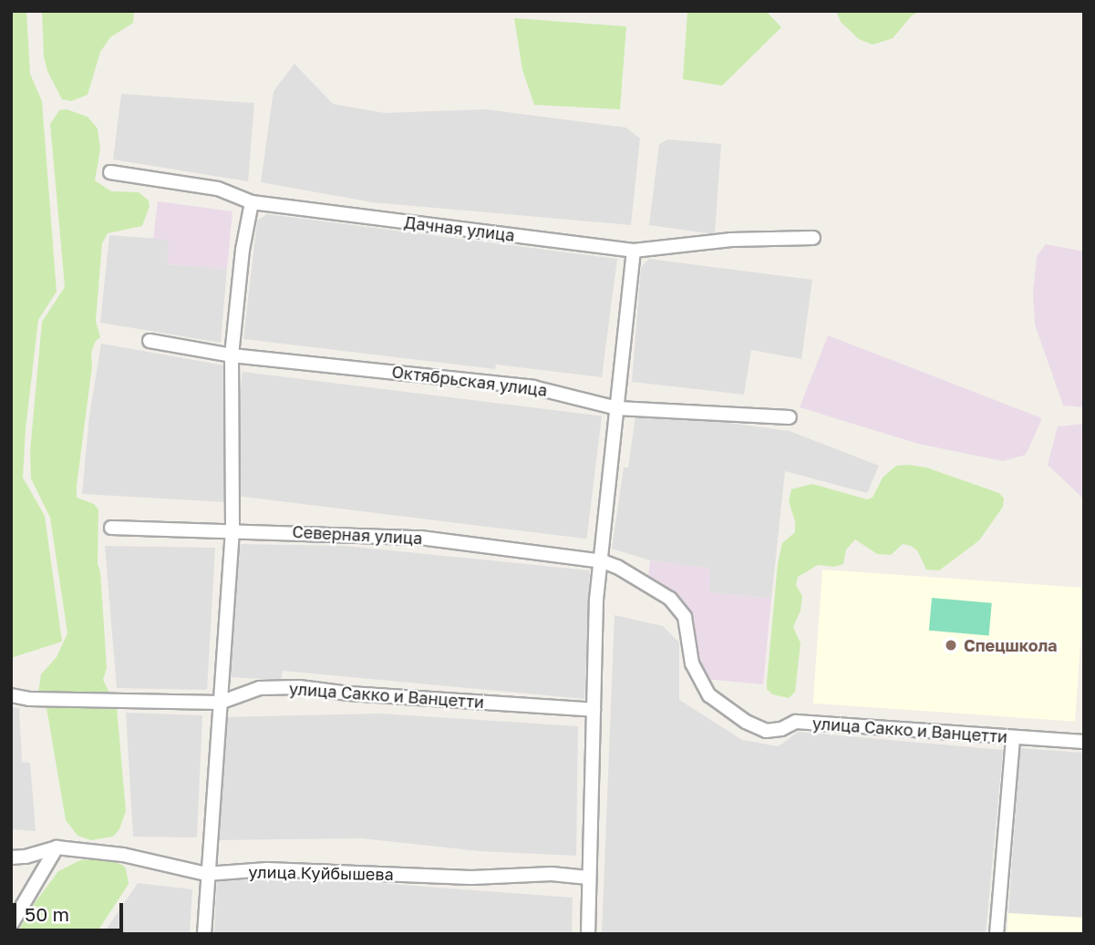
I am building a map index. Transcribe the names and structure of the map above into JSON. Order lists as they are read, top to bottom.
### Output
{
  "streets": {
    "street": [
      "Дачная улица",
      "Октябрьская улица",
      "Северная улица",
      "улица Сакко и Ванцетти",
      "улица Куйбышева"
    ]
  },
  "crossings": [
    ["Северная улица", "улица Сакко и Ванцетти"]
  ],
  "places": ["Спецшкола"],
  "scale_bar": "50 m"
}
